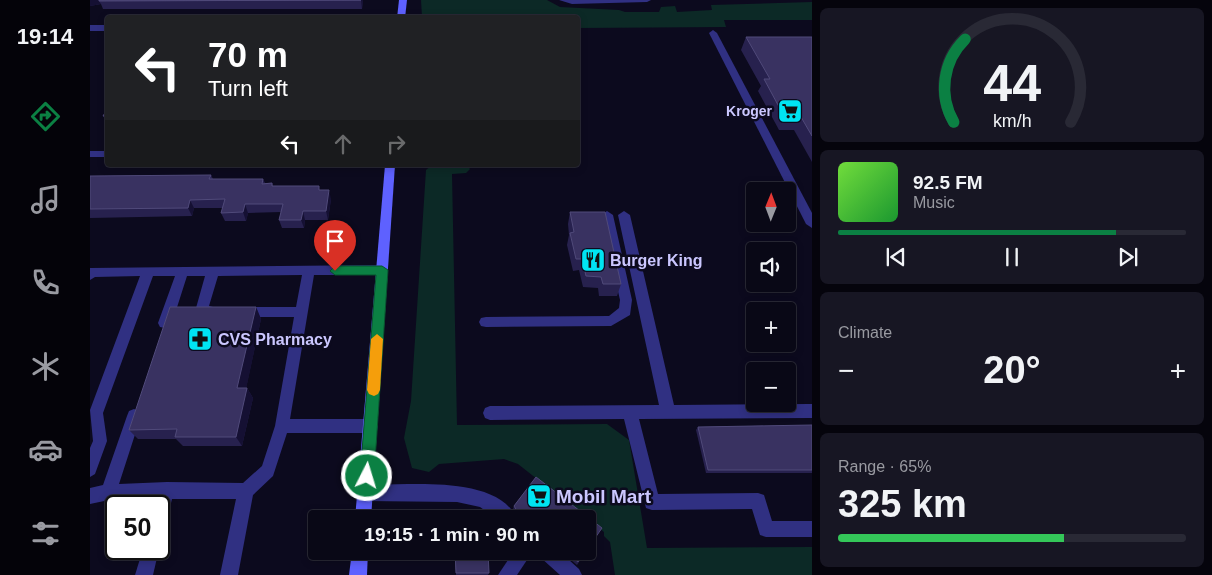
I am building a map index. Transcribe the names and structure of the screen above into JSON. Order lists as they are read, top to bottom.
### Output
{
  "places": {
    "supermarket": ["Kroger", "Mobil Mart"],
    "restaurant": ["Burger King"],
    "pharmacy": ["CVS Pharmacy"]
  },
  "north": "top",
  "page": {
    "tabs": "19:14",
    "turn": ["70 m", "Turn left"],
    "song": ["92.5 FM", "Music"],
    "map_buttons": ["+", "−"],
    "tile": [
      "Climate",
      ["Range · 65%", "325 km"]
    ],
    "heat": ["−", "20°", "+"],
    "limit": "50",
    "trip": "19:15 · 1 min · 90 m",
    "gauge": ["44", "km/h"]
  }
}
